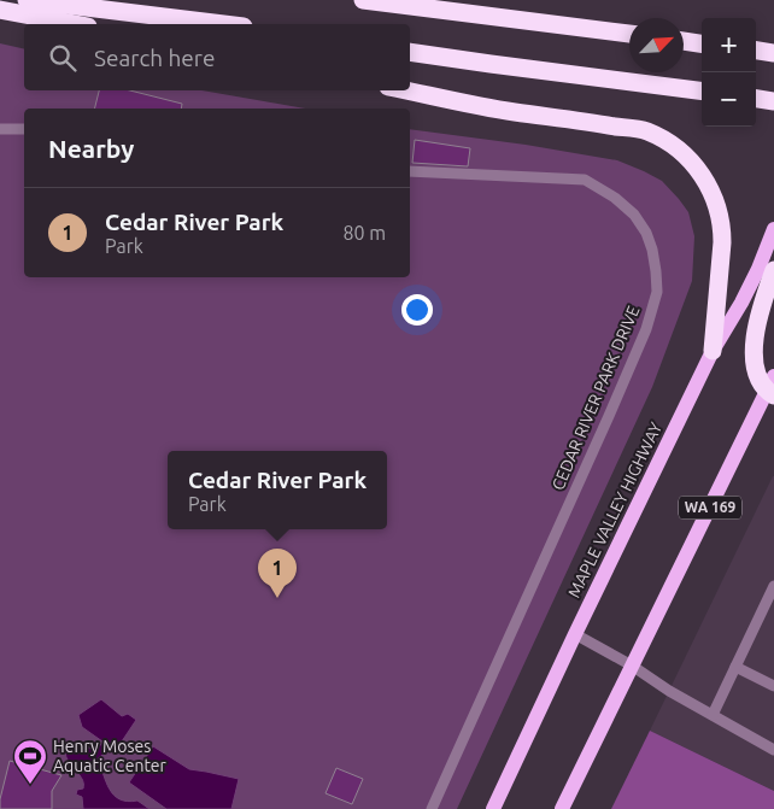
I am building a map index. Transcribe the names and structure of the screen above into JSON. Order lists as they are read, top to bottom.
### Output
{
  "streets": {
    "main road": ["WA 169", "MAPLE VALLEY HIGHWAY"],
    "lane": ["CEDAR RIVER PARK DRIVE"]
  },
  "places": {
    "sports": ["Henry Moses Aquatic Center"]
  },
  "north": "top right",
  "page": {
    "map_buttons": ["+", "−"],
    "search": "Search here",
    "heading": "Nearby",
    "list": [
      {
        "mark": "1",
        "name": "Cedar River Park",
        "note": "Park",
        "value": "80 m"
      }
    ],
    "popup": ["Cedar River Park", "Park"],
    "pins": "1"
  }
}
